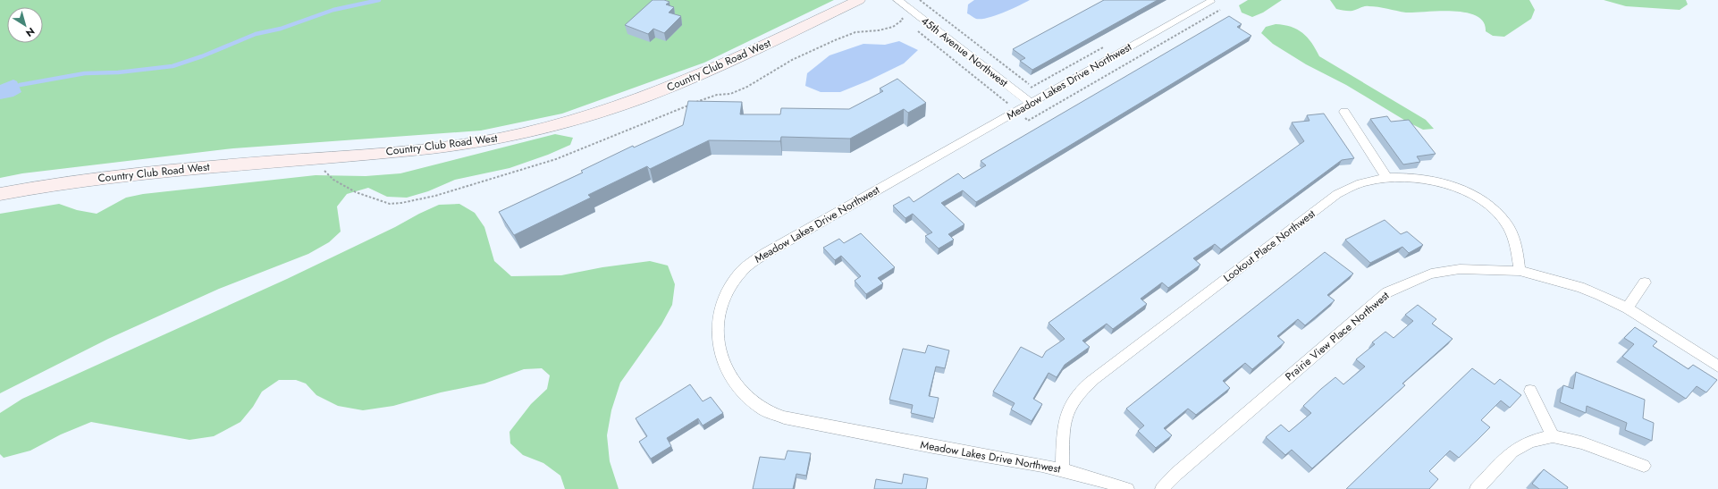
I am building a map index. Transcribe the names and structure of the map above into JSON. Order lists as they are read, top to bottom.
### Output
{
  "streets": {
    "main road": ["Country Club Road West"],
    "street": [
      "45th Avenue Northwest",
      "Meadow Lakes Drive Northwest",
      "Lookout Place Northwest",
      "Prairie View Place Northwest"
    ]
  },
  "crossings": [
    ["45th Avenue Northwest", "Meadow Lakes Drive Northwest"],
    ["Meadow Lakes Drive Northwest", "Lookout Place Northwest"],
    ["Lookout Place Northwest", "Prairie View Place Northwest"]
  ],
  "north": "bottom right"
}
